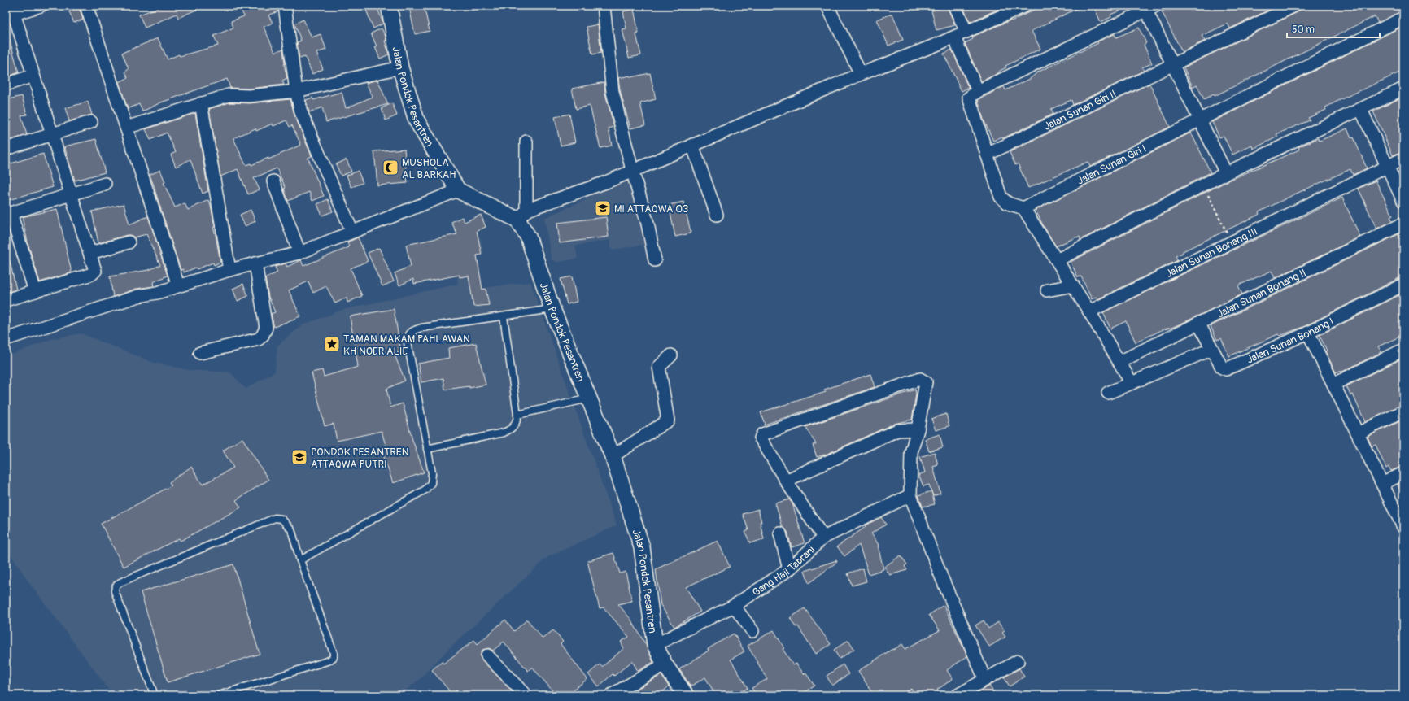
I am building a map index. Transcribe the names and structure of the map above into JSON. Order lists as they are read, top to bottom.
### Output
{
  "streets": {
    "street": [
      "Jalan Pondok Pesantren",
      "Jalan Sunan Giri II",
      "Jalan Sunan Giri I",
      "Jalan Sunan Bonang III",
      "Jalan Sunan Bonang II",
      "Jalan Sunan Bonang I",
      "Gang Haji Tabrani"
    ]
  },
  "crossings": [
    ["Jalan Pondok Pesantren", "Gang Haji Tabrani"],
    ["Jalan Sunan Bonang II", "Jalan Sunan Bonang I"]
  ],
  "places": {
    "mosque": ["MUSHOLA AL BARKAH"],
    "school or university": ["MI ATTAQWA 03", "PONDOK PESANTREN ATTAQWA PUTRI"],
    "place": ["TAMAN MAKAM PAHLAWAN KH NOER ALIE"]
  },
  "scale_bar": "50 m"
}
